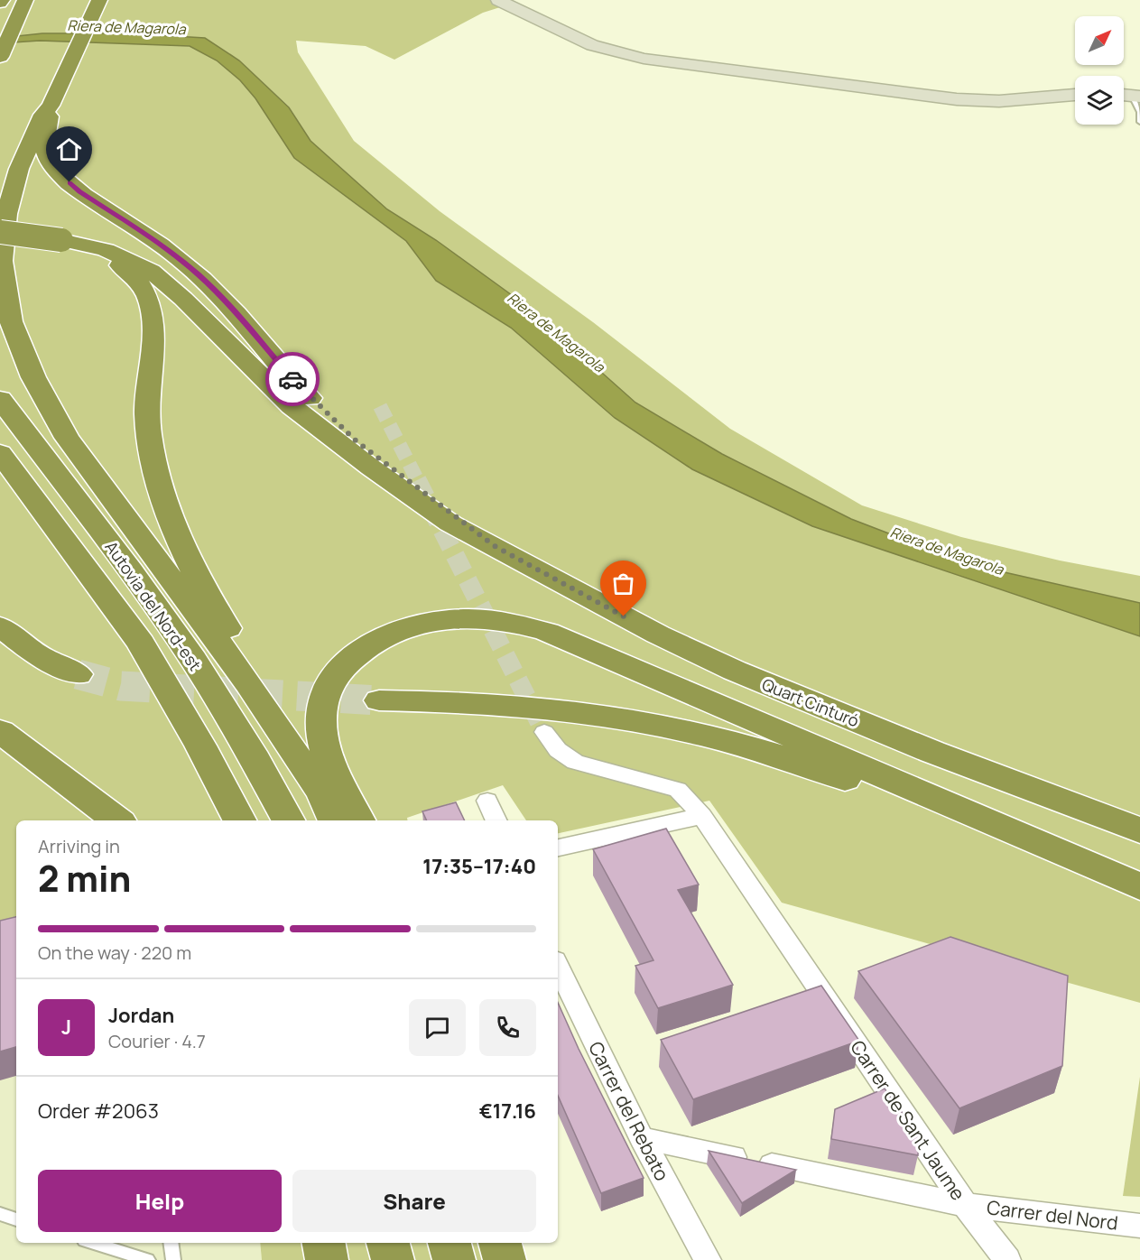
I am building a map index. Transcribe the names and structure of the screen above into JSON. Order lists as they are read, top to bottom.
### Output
{
  "streets": {
    "highway": ["Autovia del Nord-est", "Quart Cinturó"],
    "street": ["Carrer del Rebato", "Carrer de Sant Jaume", "Carrer del Nord"]
  },
  "crossings": [
    ["Carrer del Rebato", "Carrer del Nord"],
    ["Carrer de Sant Jaume", "Carrer del Nord"]
  ],
  "water": ["Riera de Magarola"],
  "north": "top right",
  "page": {
    "heading": ["2 min", "Arriving in", "17:35–17:40"],
    "panel": [
      "Jordan",
      "Courier · 4.7",
      "Order #2063",
      "€17.16"
    ],
    "bar": "On the way · 220 m",
    "round": "J",
    "buttons": ["Help", "Share"]
  }
}
